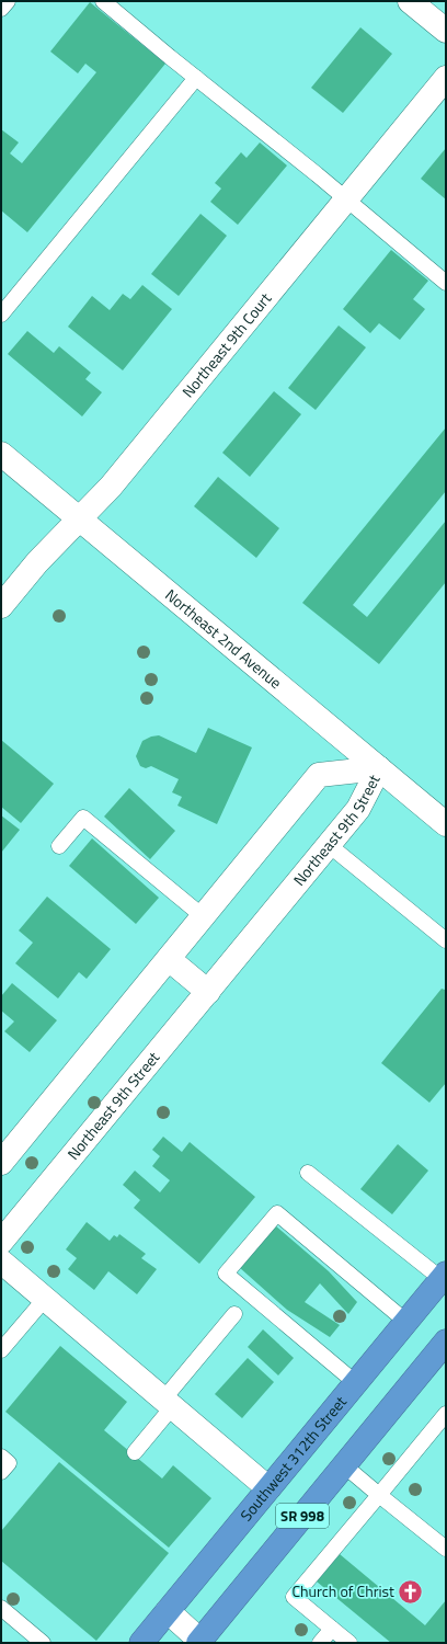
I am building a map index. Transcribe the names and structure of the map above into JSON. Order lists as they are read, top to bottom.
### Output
{
  "streets": {
    "highway": ["Southwest 312th Street", "SR 998"],
    "street": ["Northeast 9th Court", "Northeast 2nd Avenue", "Northeast 9th Street"]
  },
  "crossings": [
    ["Northeast 9th Court", "Northeast 2nd Avenue"],
    ["Northeast 2nd Avenue", "Northeast 9th Street"]
  ],
  "places": {
    "church": ["Church of Christ"]
  }
}
